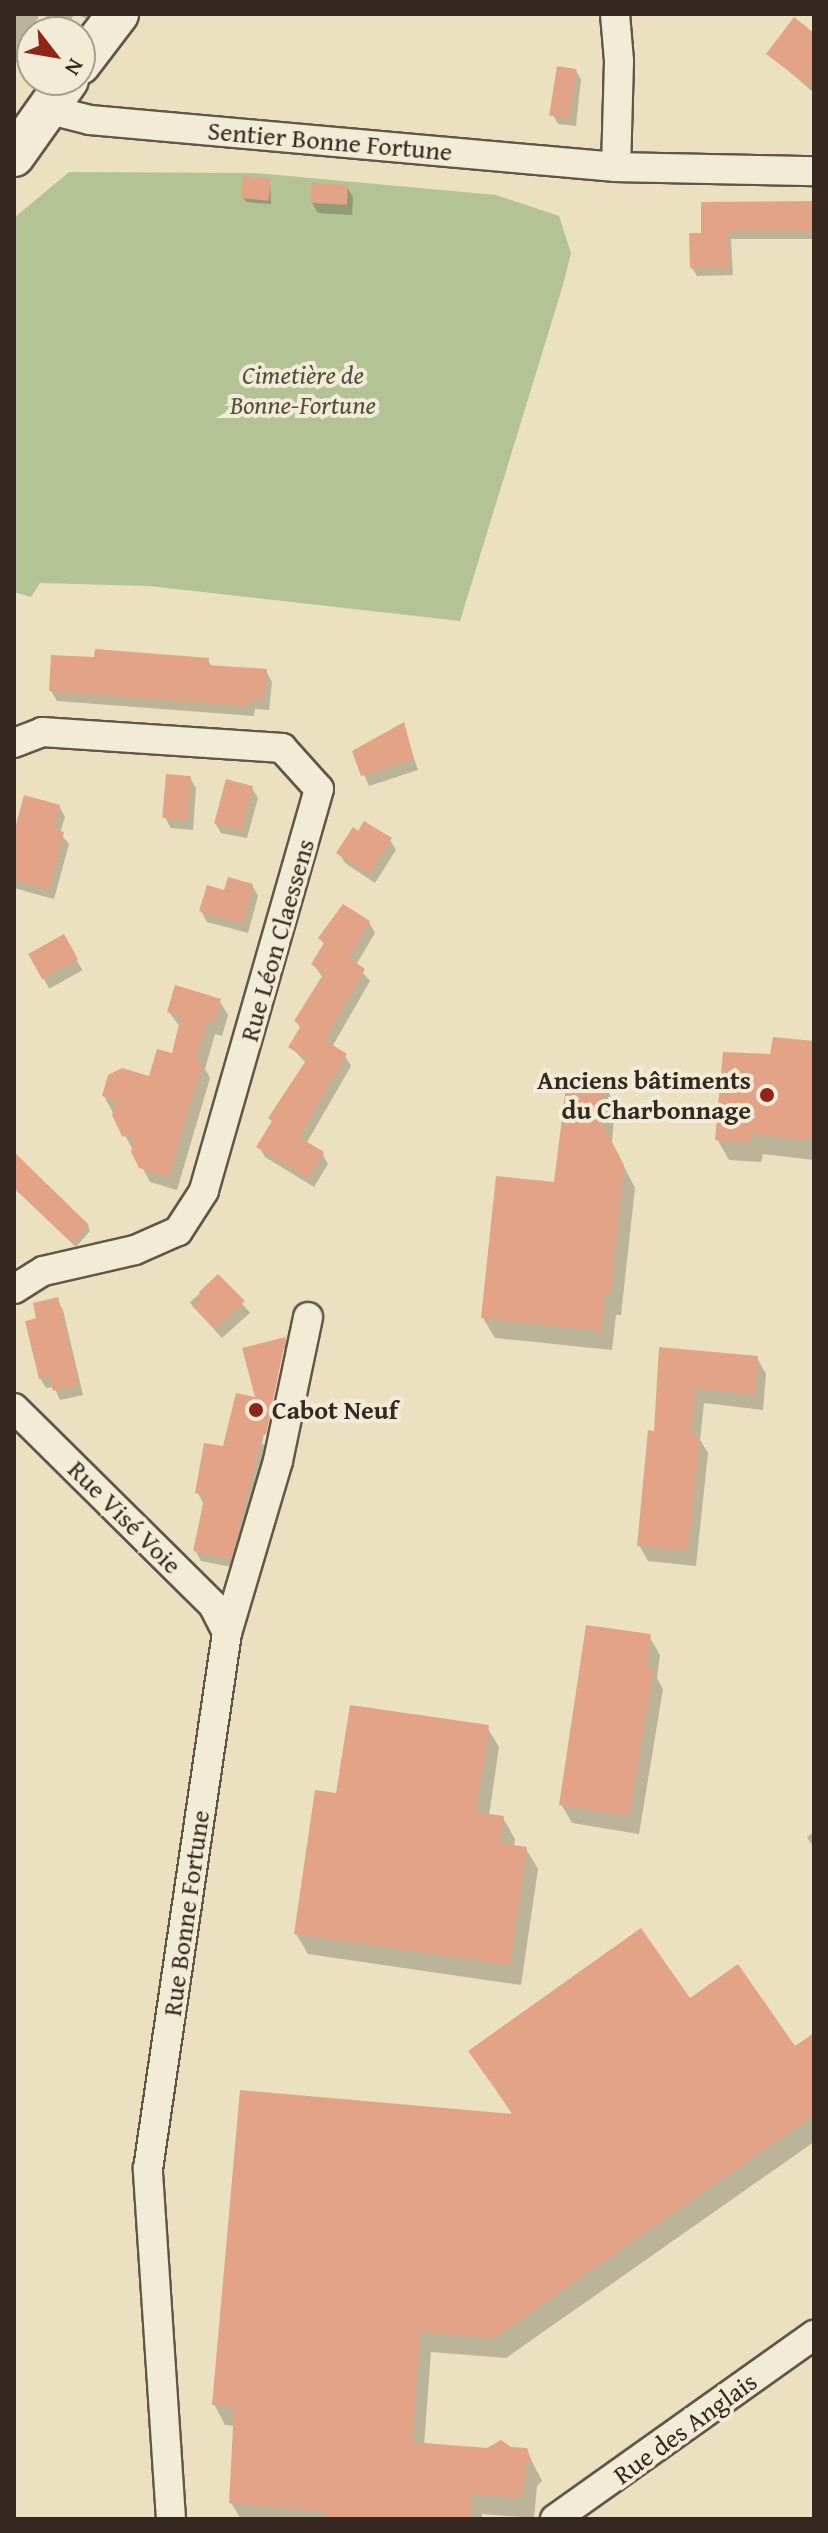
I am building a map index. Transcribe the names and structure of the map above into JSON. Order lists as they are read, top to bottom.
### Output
{
  "streets": {
    "street": [
      "Sentier Bonne Fortune",
      "Rue Léon Claessens",
      "Rue Visé Voie",
      "Rue Bonne Fortune",
      "Rue des Anglais"
    ]
  },
  "crossings": [
    ["Rue Visé Voie", "Rue Bonne Fortune"]
  ],
  "parks": ["Cimetière de Bonne-Fortune"],
  "places": ["Anciens bâtiments du Charbonnage", "Cabot Neuf"],
  "north": "bottom right"
}
